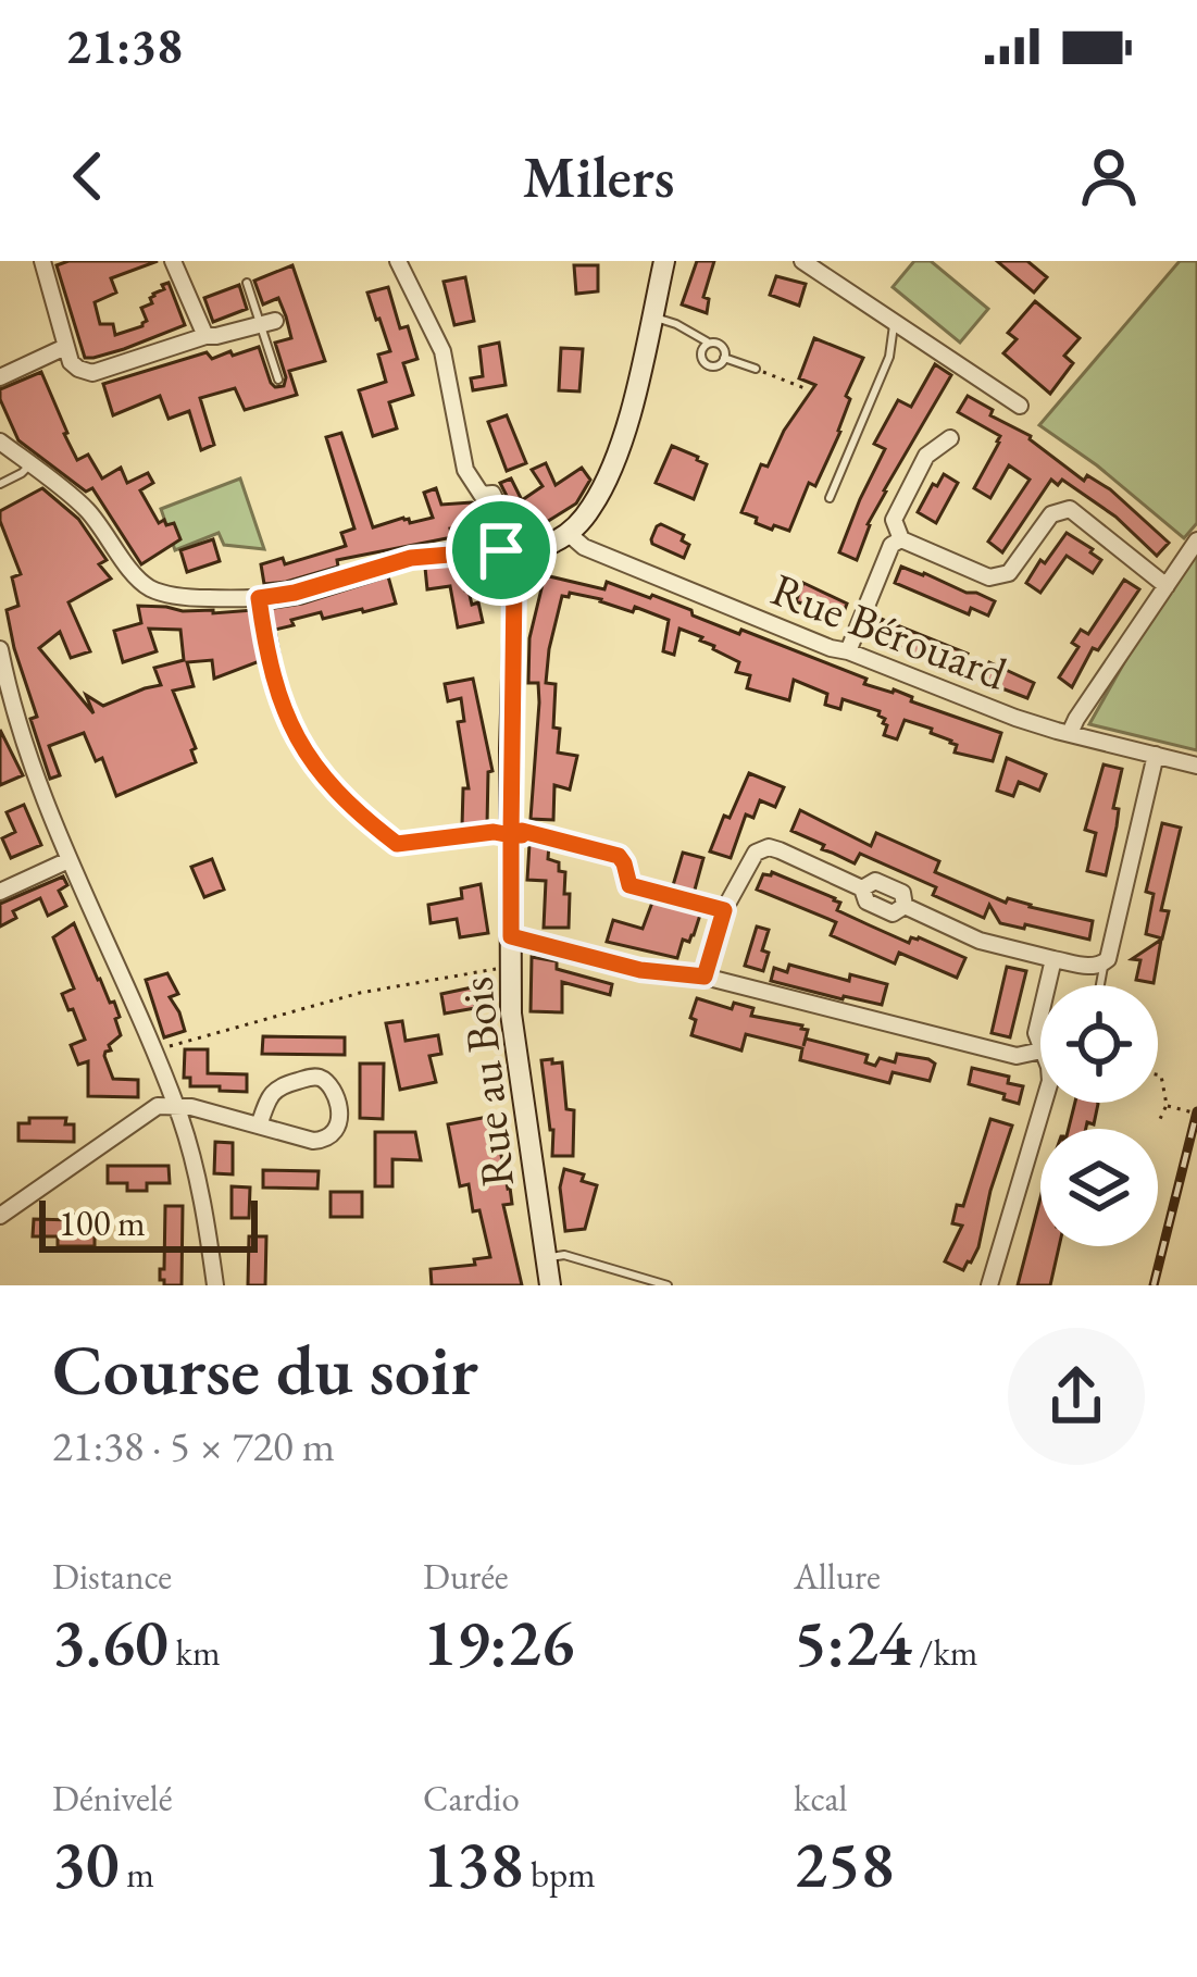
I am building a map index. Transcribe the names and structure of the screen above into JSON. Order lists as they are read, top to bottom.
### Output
{
  "streets": {
    "main road": ["Rue au Bois"],
    "street": ["Rue Bérouard"]
  },
  "scale_bar": "100 m",
  "page": {
    "status": "21:38",
    "header": "Milers",
    "scale": "100 m",
    "heading": ["Course du soir", "21:38 · 5 × 720 m"],
    "stats": [
      ["Distance", "3.60 km"],
      ["Durée", "19:26"],
      ["Allure", "5:24 /km"],
      ["Dénivelé", "30 m"],
      ["Cardio", "138 bpm"],
      ["kcal", "258"]
    ]
  }
}
